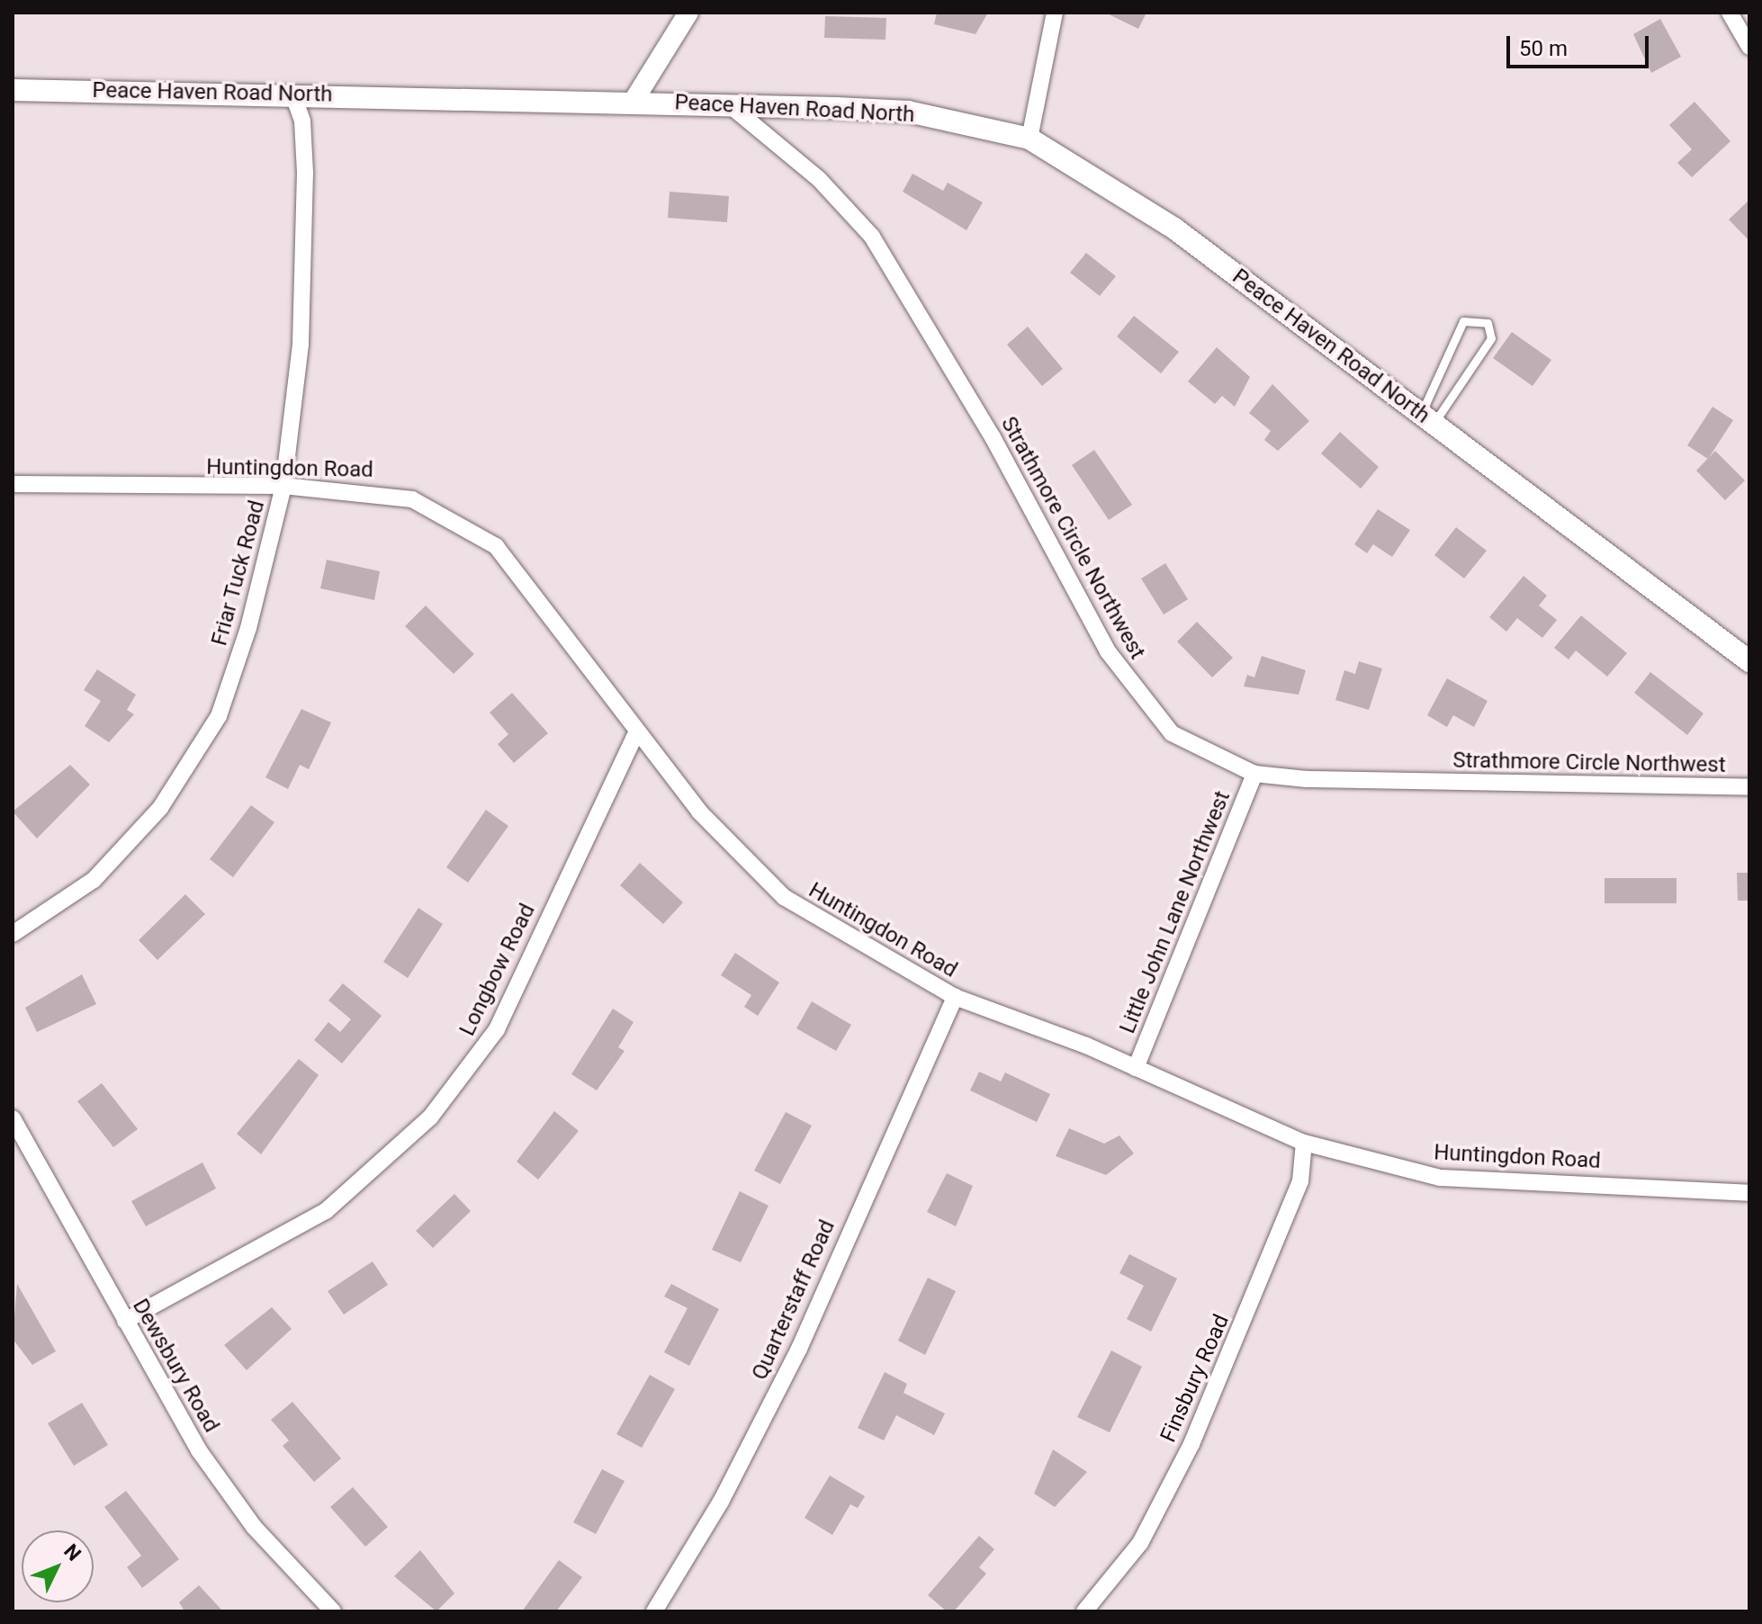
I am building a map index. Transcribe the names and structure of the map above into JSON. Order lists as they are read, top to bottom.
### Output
{
  "streets": {
    "main road": ["Peace Haven Road North"],
    "street": [
      "Huntingdon Road",
      "Strathmore Circle Northwest",
      "Friar Tuck Road",
      "Little John Lane Northwest",
      "Longbow Road",
      "Quarterstaff Road",
      "Dewsbury Road",
      "Finsbury Road"
    ]
  },
  "crossings": [
    ["Peace Haven Road North", "Strathmore Circle Northwest"],
    ["Peace Haven Road North", "Friar Tuck Road"],
    ["Huntingdon Road", "Friar Tuck Road"],
    ["Huntingdon Road", "Little John Lane Northwest"],
    ["Huntingdon Road", "Longbow Road"],
    ["Huntingdon Road", "Quarterstaff Road"],
    ["Huntingdon Road", "Finsbury Road"],
    ["Strathmore Circle Northwest", "Little John Lane Northwest"],
    ["Longbow Road", "Dewsbury Road"]
  ],
  "scale_bar": "50 m",
  "north": "top right"
}
